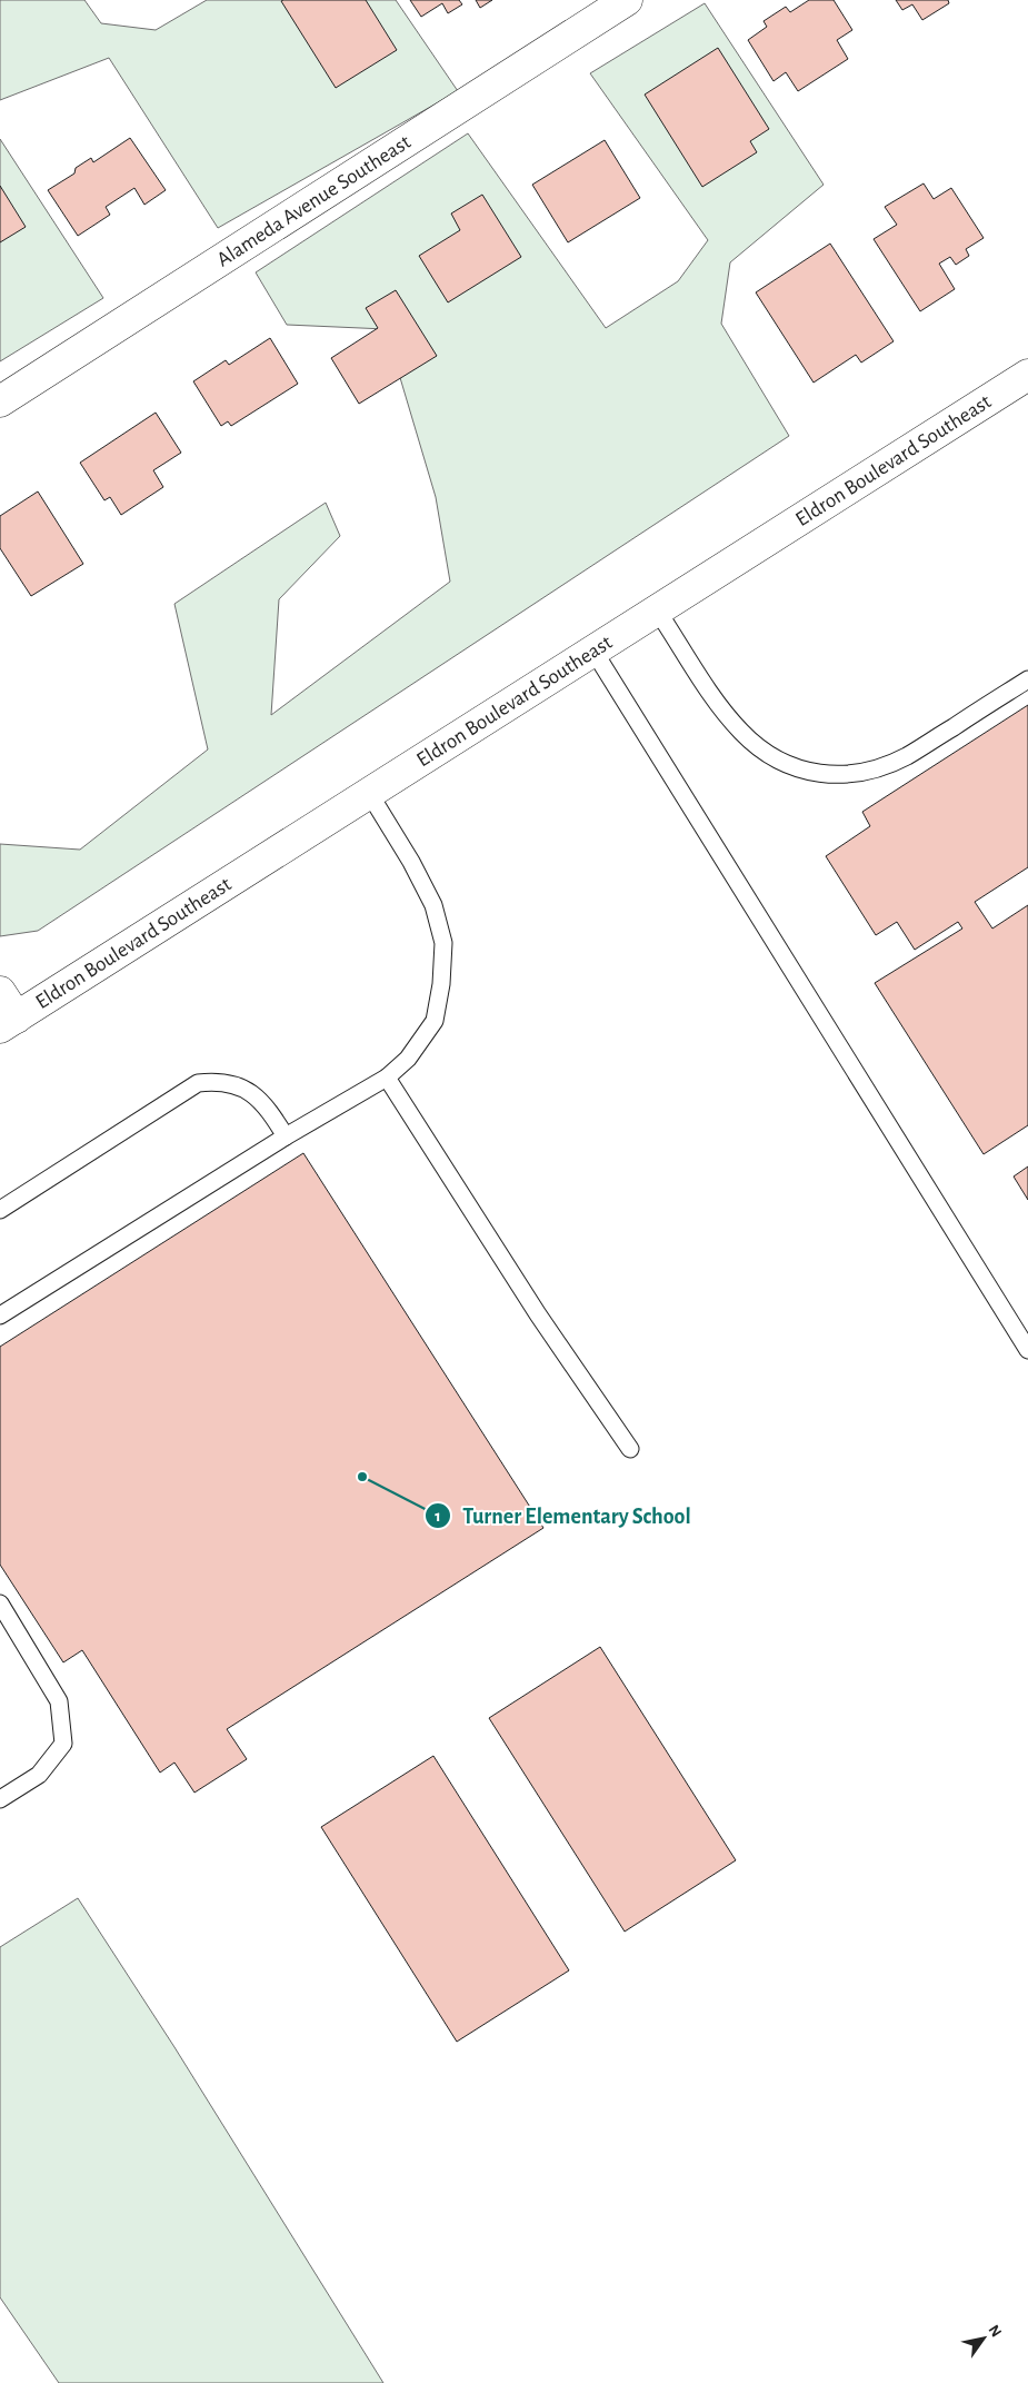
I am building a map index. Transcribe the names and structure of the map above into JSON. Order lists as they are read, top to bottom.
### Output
{
  "streets": {
    "street": ["Alameda Avenue Southeast", "Eldron Boulevard Southeast"]
  },
  "places": ["Turner Elementary School"],
  "north": "top right"
}
